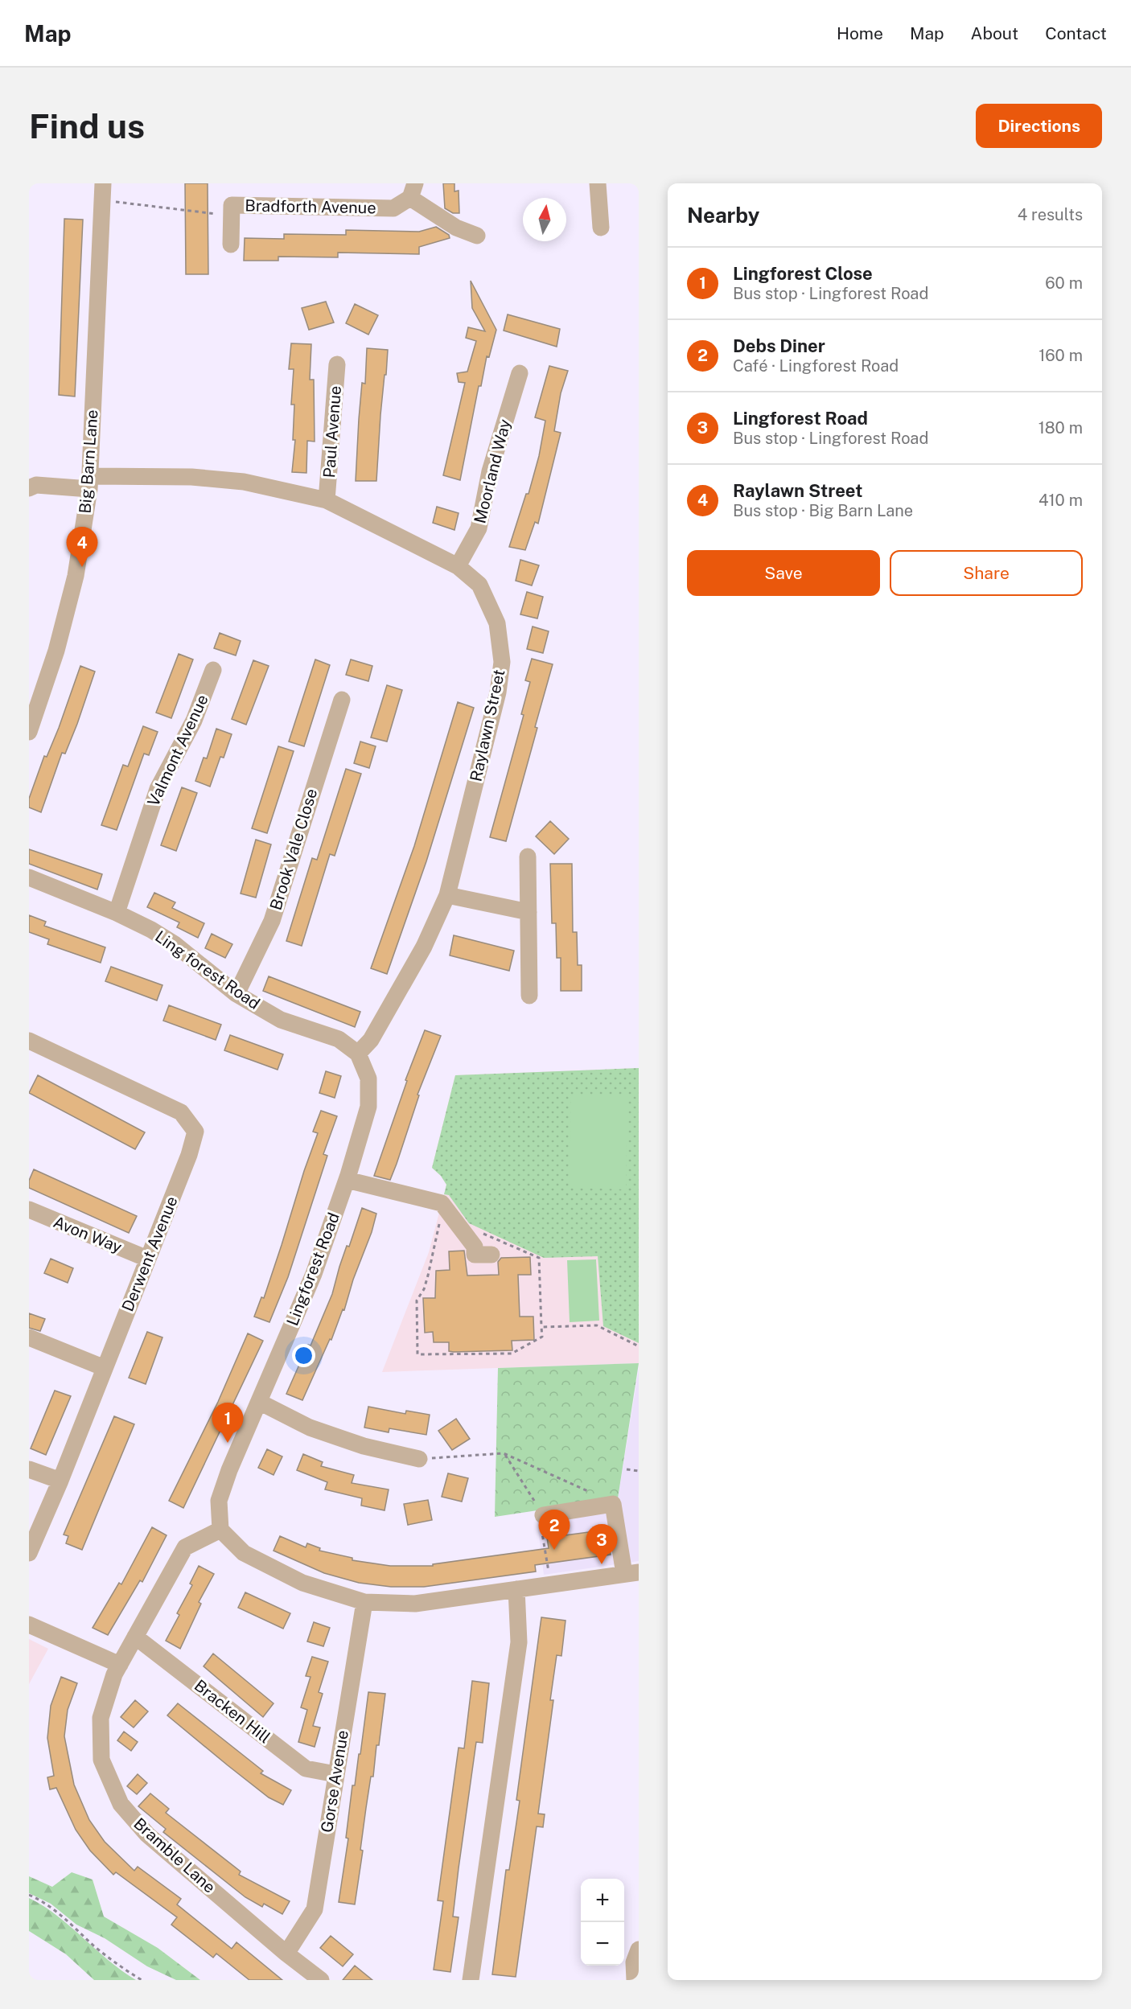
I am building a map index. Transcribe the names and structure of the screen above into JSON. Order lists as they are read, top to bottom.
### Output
{
  "streets": {
    "street": [
      "Bradforth Avenue",
      "Paul Avenue",
      "Big Barn Lane",
      "Moorland Way",
      "Raylawn Street",
      "Valmont Avenue",
      "Brook Vale Close",
      "Ling forest Road",
      "Avon Way",
      "Derwent Avenue",
      "Lingforest Road",
      "Bracken Hill",
      "Gorse Avenue",
      "Bramble Lane"
    ]
  },
  "crossings": [
    ["Paul Avenue", "Raylawn Street"],
    ["Big Barn Lane", "Raylawn Street"],
    ["Moorland Way", "Raylawn Street"],
    ["Raylawn Street", "Ling forest Road"],
    ["Raylawn Street", "Lingforest Road"],
    ["Valmont Avenue", "Ling forest Road"],
    ["Brook Vale Close", "Ling forest Road"],
    ["Ling forest Road", "Lingforest Road"],
    ["Avon Way", "Derwent Avenue"],
    ["Lingforest Road", "Bramble Lane"],
    ["Bracken Hill", "Gorse Avenue"],
    ["Bracken Hill", "Bramble Lane"],
    ["Gorse Avenue", "Bramble Lane"]
  ],
  "north": "top",
  "page": {
    "header": "Map",
    "nav": [
      "Home",
      "Map",
      "About",
      "Contact"
    ],
    "buttons": [
      "Directions",
      ["Save", "Share"]
    ],
    "title": "Find us",
    "heading": ["Nearby", "4 results"],
    "list": [
      {
        "mark": "1",
        "name": "Lingforest Close",
        "note": "Bus stop · Lingforest Road",
        "value": "60 m"
      },
      {
        "mark": "2",
        "name": "Debs Diner",
        "note": "Café · Lingforest Road",
        "value": "160 m"
      },
      {
        "mark": "3",
        "name": "Lingforest Road",
        "note": "Bus stop · Lingforest Road",
        "value": "180 m"
      },
      {
        "mark": "4",
        "name": "Raylawn Street",
        "note": "Bus stop · Big Barn Lane",
        "value": "410 m"
      }
    ],
    "pins": [
      "4",
      "1",
      "2",
      "3"
    ],
    "map_buttons": ["+", "−"]
  }
}
